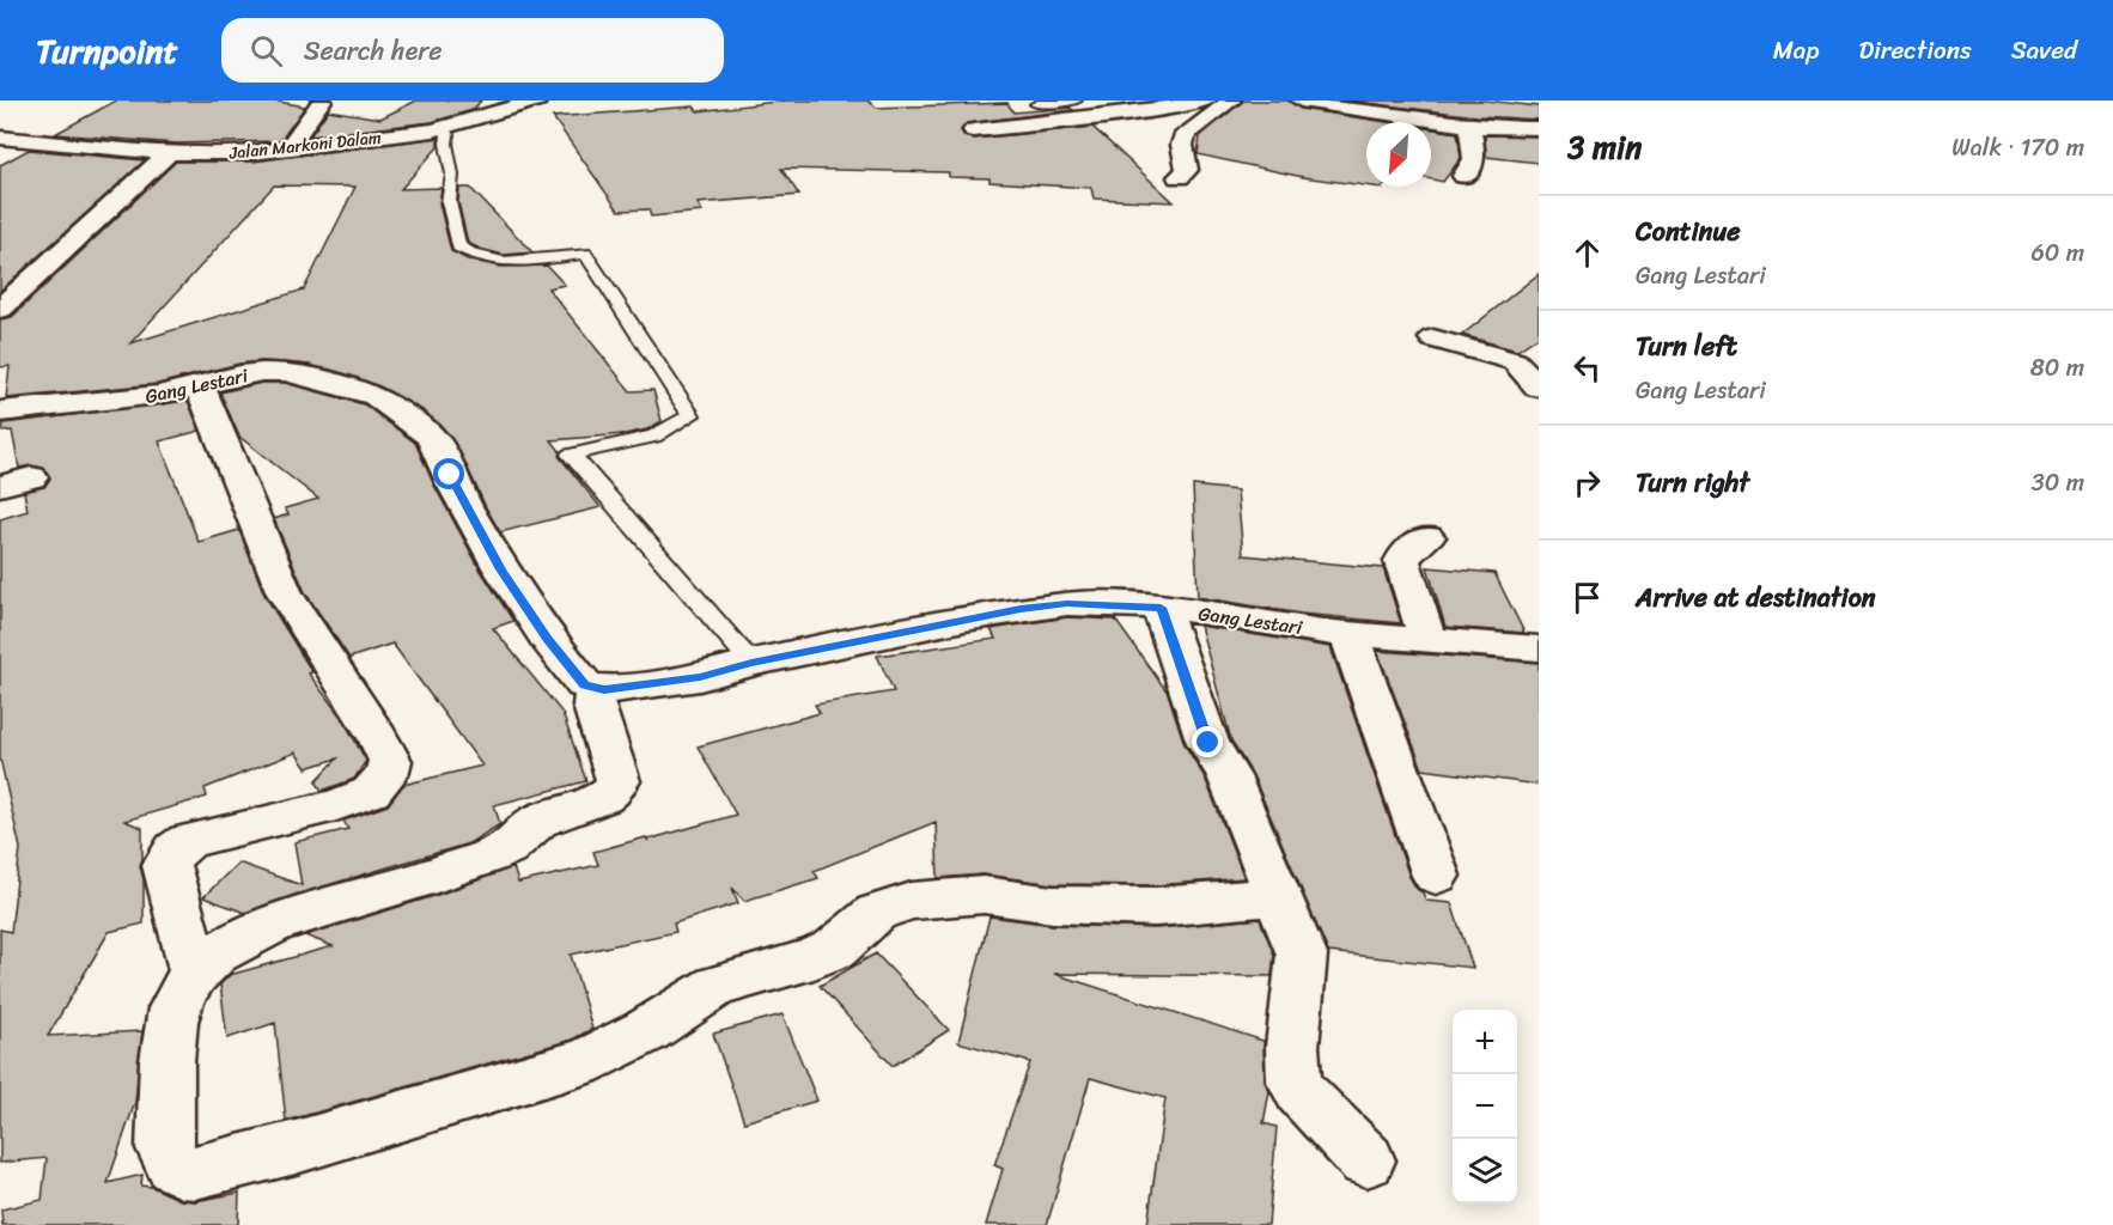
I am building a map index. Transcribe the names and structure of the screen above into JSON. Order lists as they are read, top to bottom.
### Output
{
  "streets": {
    "street": ["Jalan Markoni Dalam", "Gang Lestari"]
  },
  "north": "bottom left",
  "page": {
    "header": "Turnpoint",
    "search": "Search here",
    "nav": ["Map", "Directions", "Saved"],
    "heading": ["3 min", "Walk · 170 m"],
    "list": [
      ["Continue", "Gang Lestari", "60 m"],
      ["Turn left", "Gang Lestari", "80 m"],
      ["Turn right", "30 m"],
      "Arrive at destination"
    ],
    "map_buttons": ["+", "−"]
  }
}
